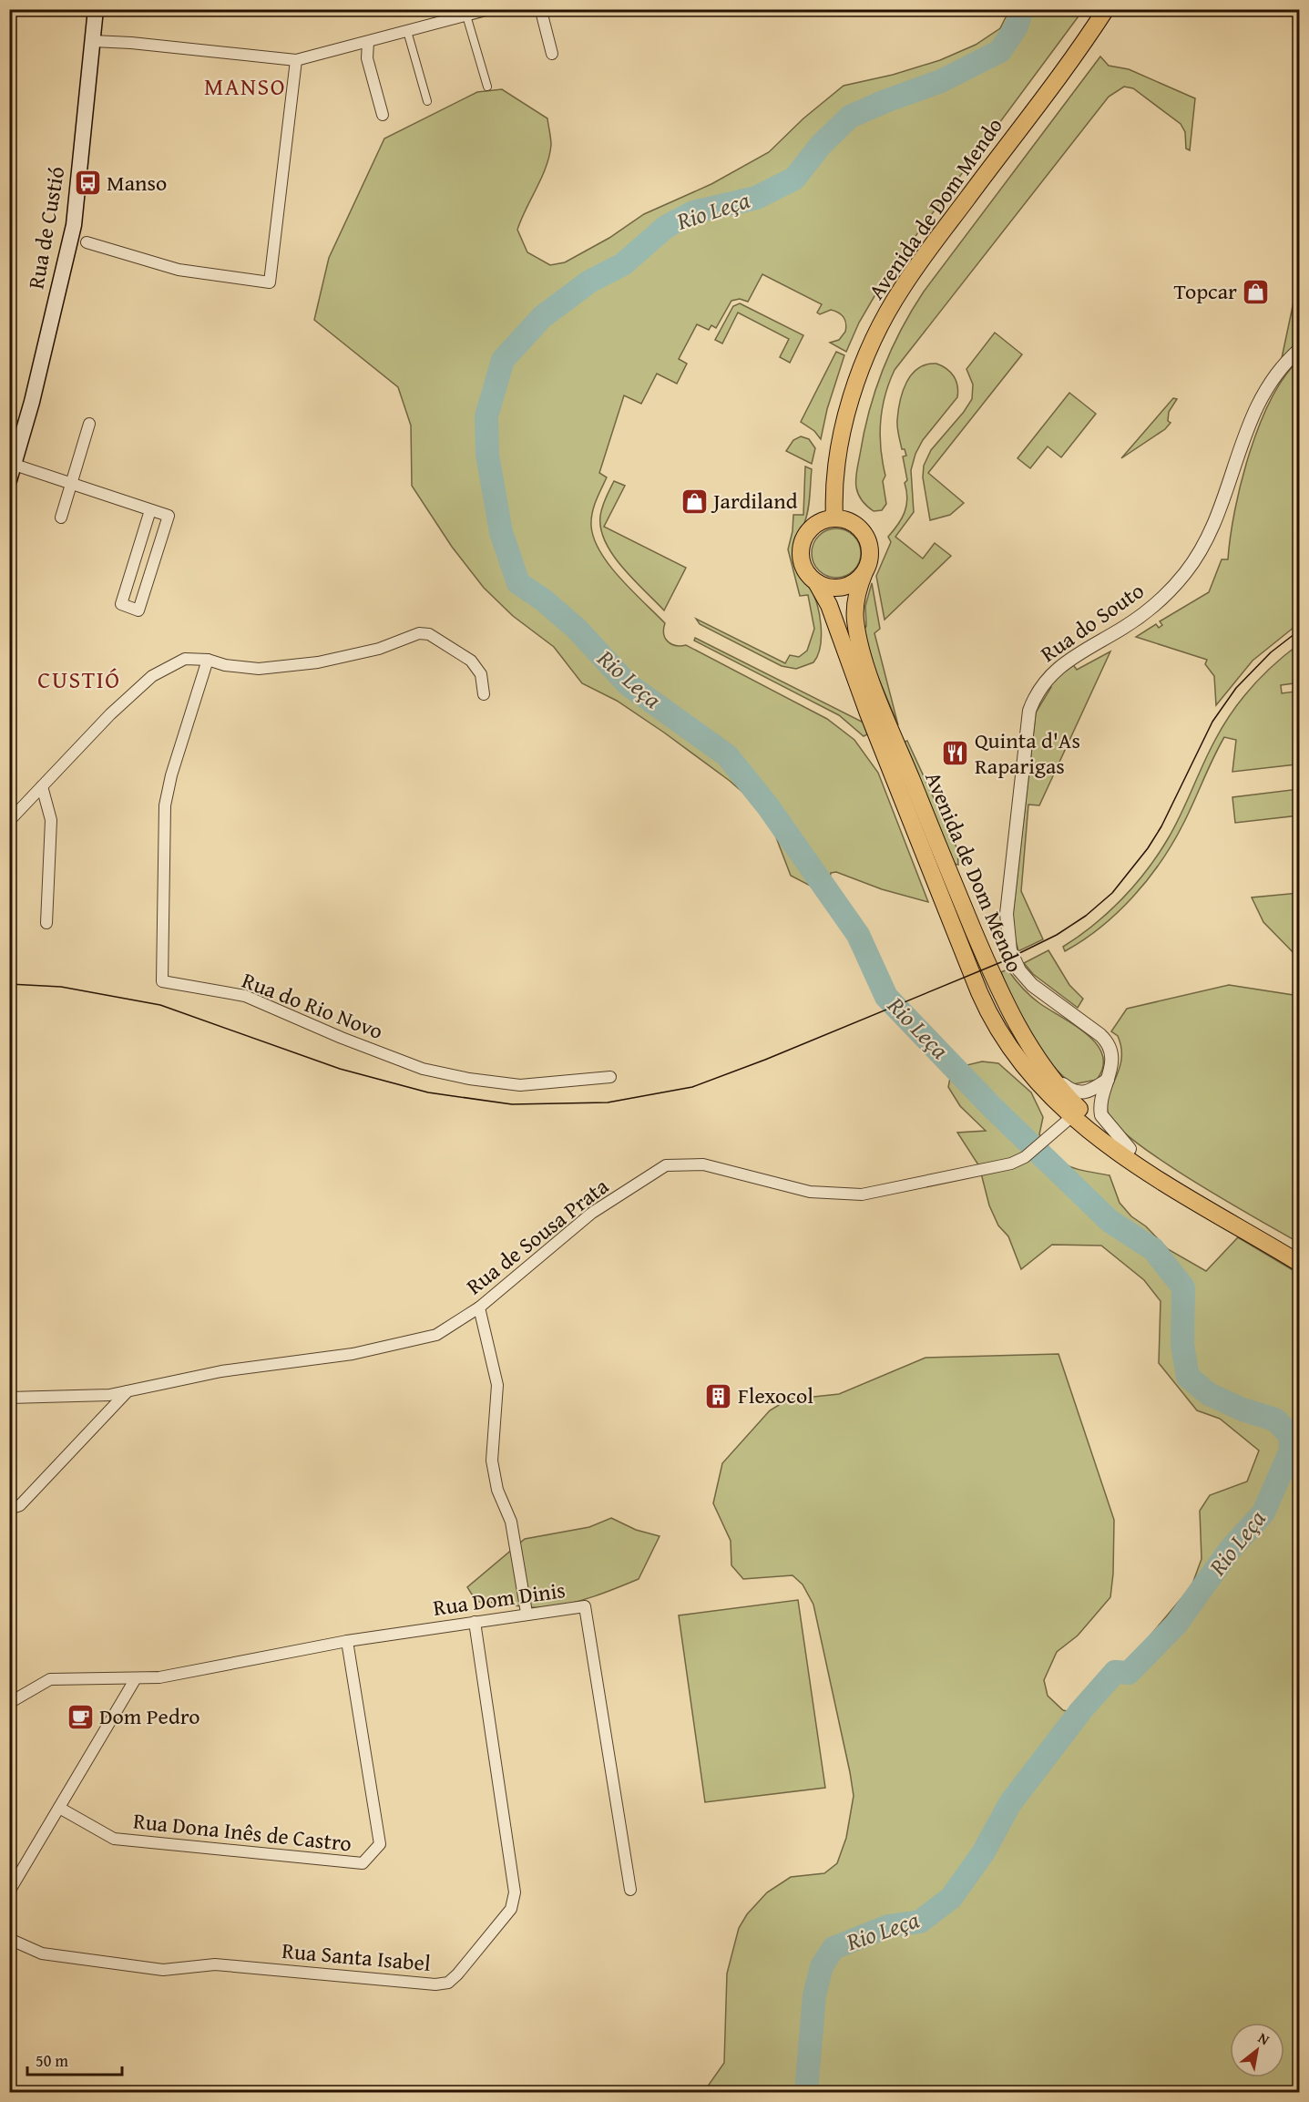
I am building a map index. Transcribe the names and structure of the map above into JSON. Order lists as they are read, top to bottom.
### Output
{
  "streets": {
    "main road": ["Avenida de Dom Mendo", "Rua de Custió"],
    "street": [
      "Rua do Souto",
      "Rua do Rio Novo",
      "Rua de Sousa Prata",
      "Rua Dom Dinis",
      "Rua Dona Inês de Castro",
      "Rua Santa Isabel"
    ]
  },
  "crossings": [
    ["Avenida de Dom Mendo", "Rua do Souto"],
    ["Avenida de Dom Mendo", "Rua de Sousa Prata"],
    ["Rua Dom Dinis", "Rua Dona Inês de Castro"],
    ["Rua Dom Dinis", "Rua Santa Isabel"]
  ],
  "districts": ["MANSO", "CUSTIÓ"],
  "water": ["Rio Leça"],
  "places": {
    "bus stop": ["Manso"],
    "shop": ["Topcar", "Jardiland"],
    "restaurant": ["Quinta d'As Raparigas"],
    "building": ["Flexocol"],
    "cafe": ["Dom Pedro"]
  },
  "scale_bar": "50 m",
  "north": "top right"
}
